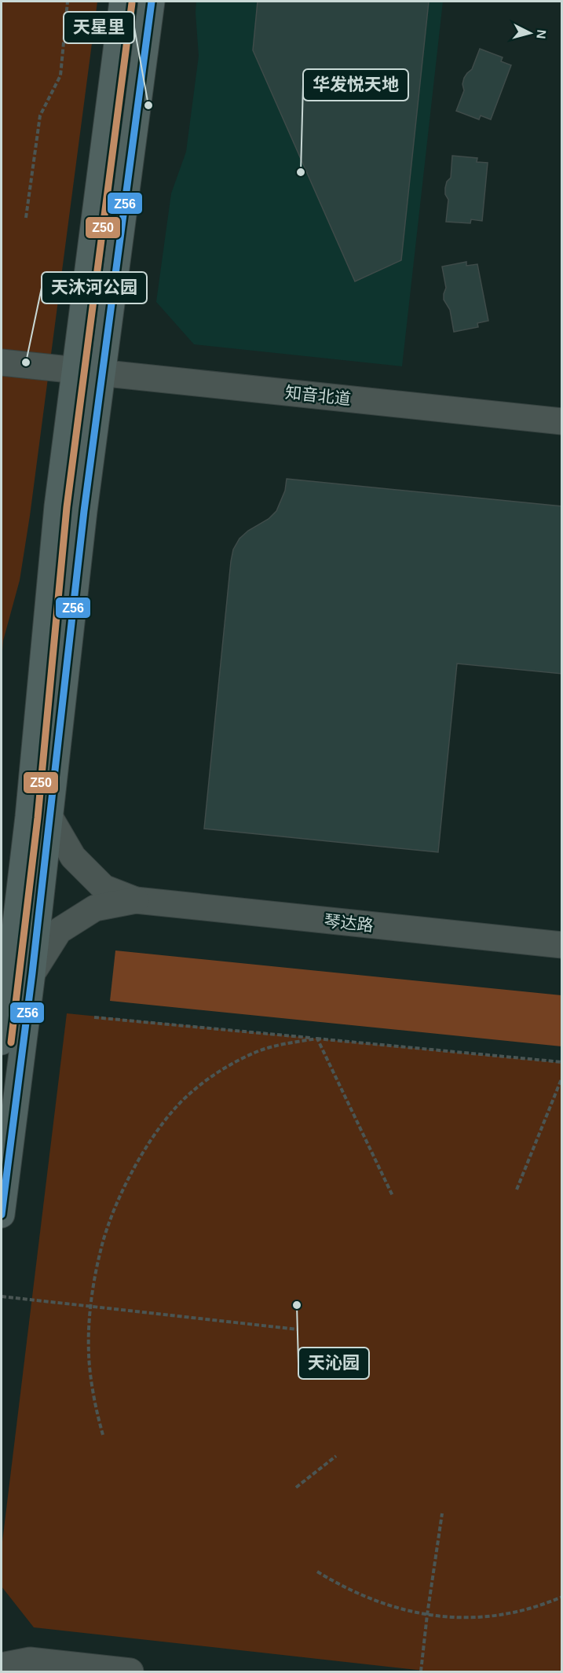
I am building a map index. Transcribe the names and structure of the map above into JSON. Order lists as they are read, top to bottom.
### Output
{
  "streets": {
    "street": ["知音北道", "琴达路"]
  },
  "places": [
    "天星里",
    "华发悦天地",
    "天沐河公园",
    "天沁园"
  ],
  "lines": ["transit line Z56", "transit line Z50"],
  "north": "right"
}
